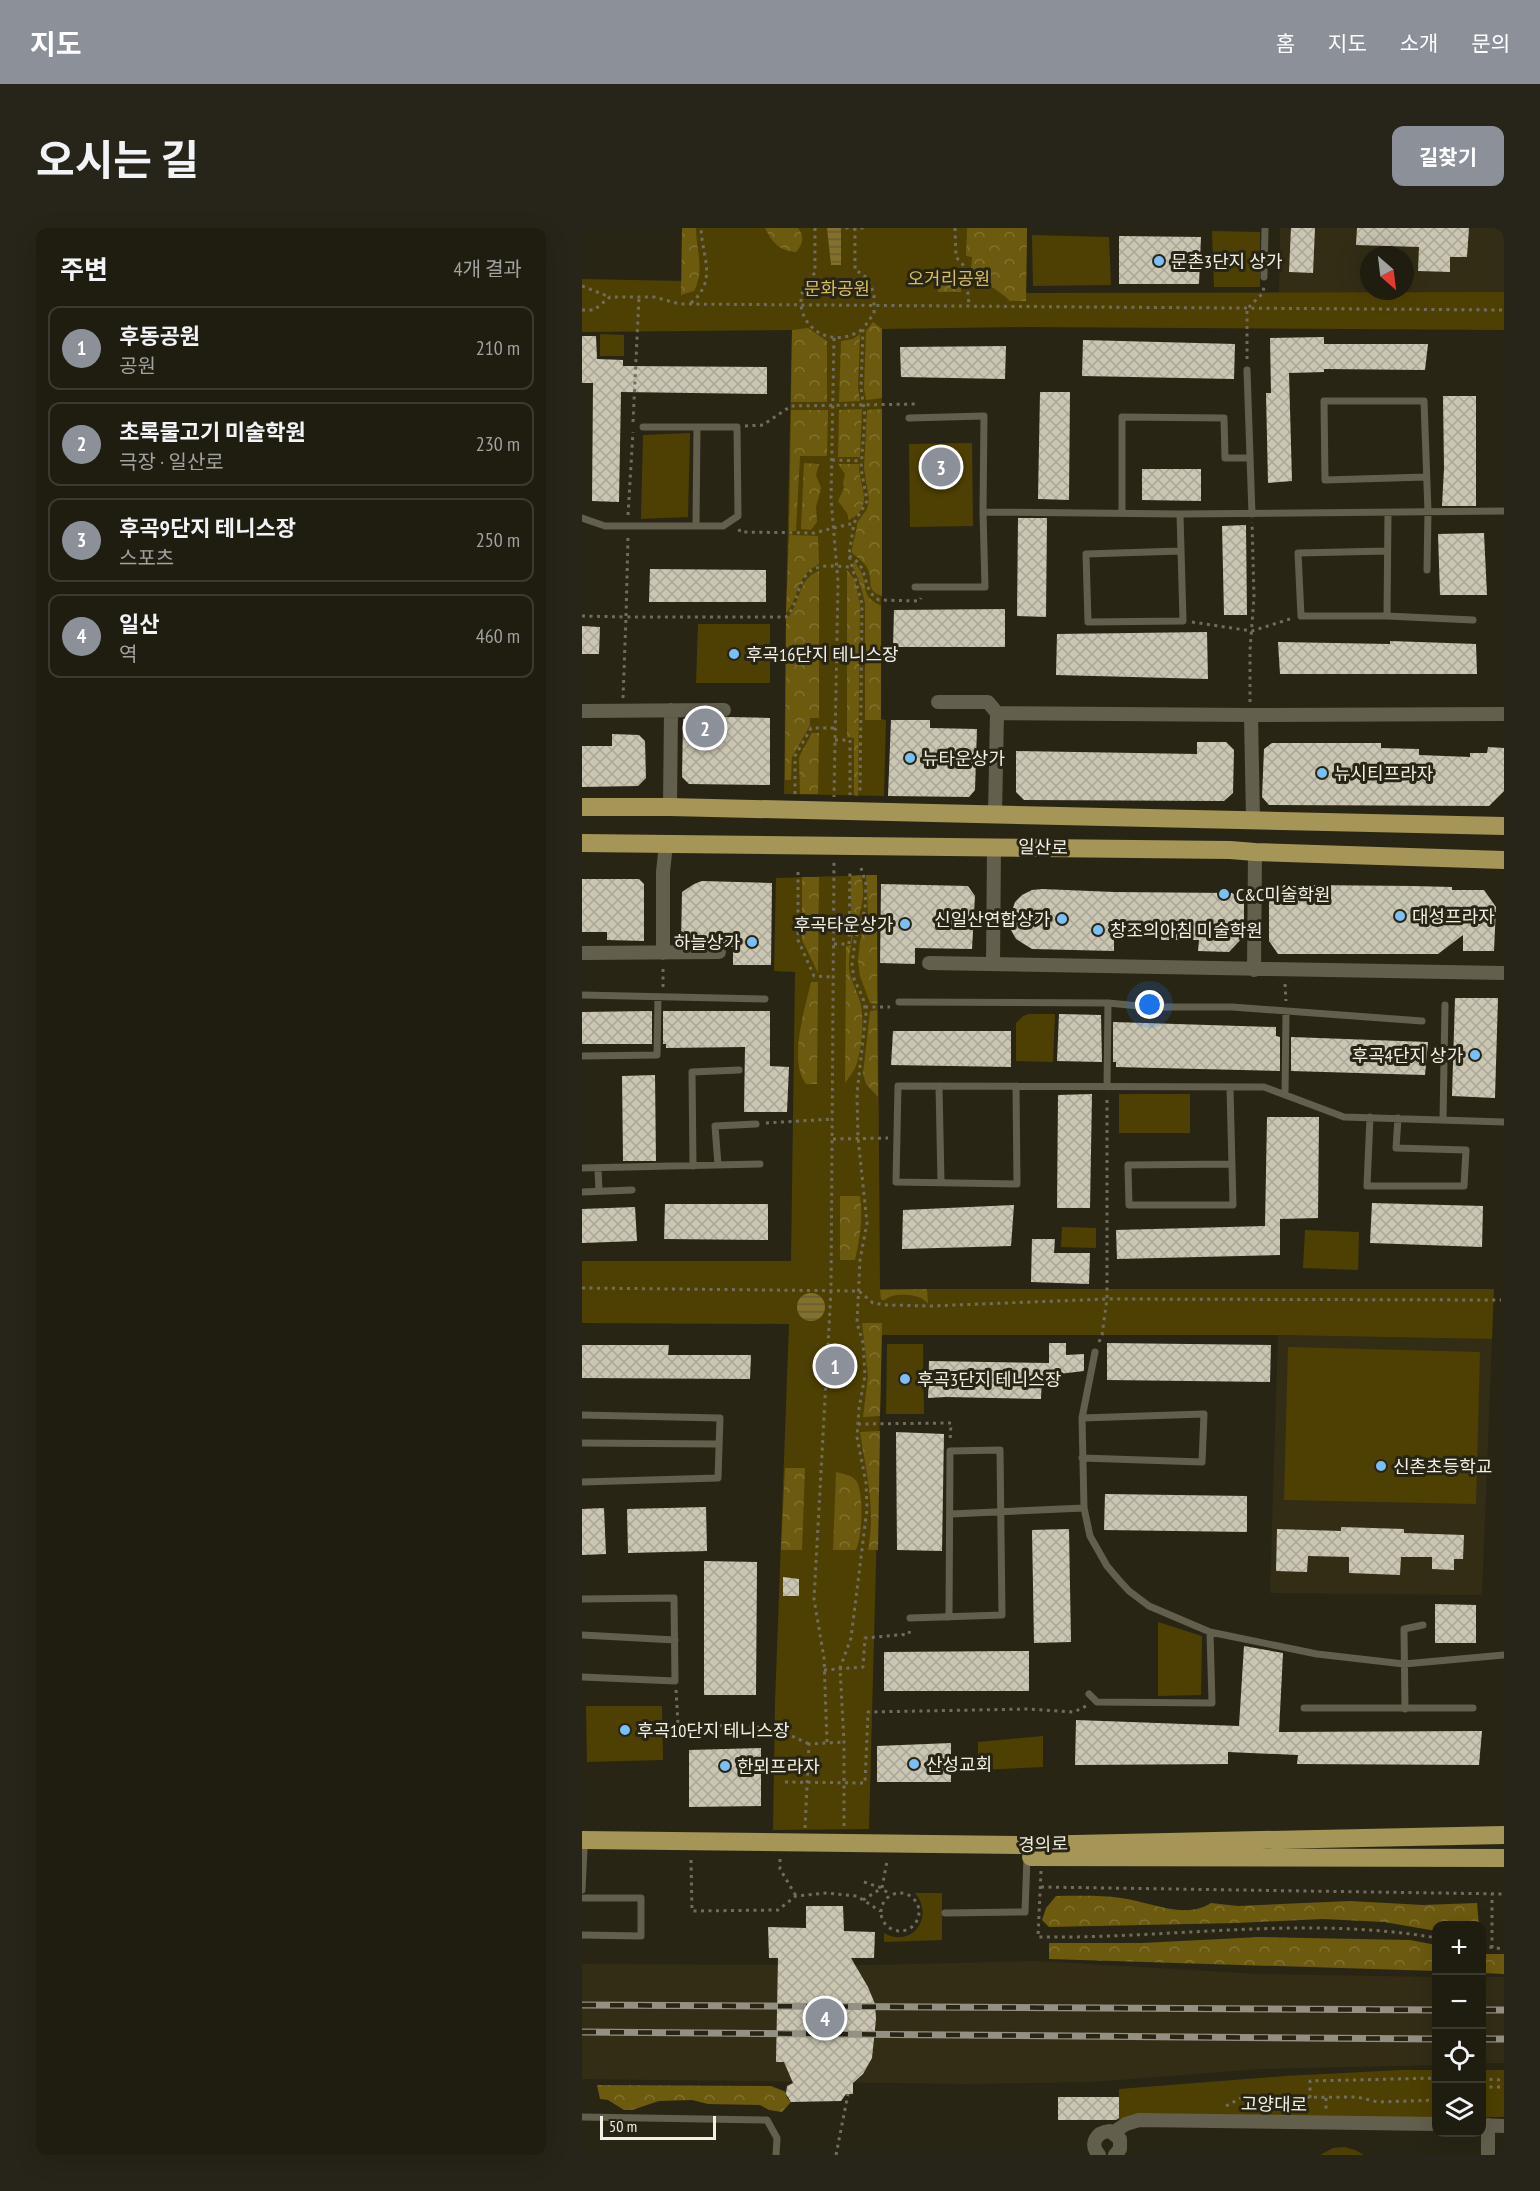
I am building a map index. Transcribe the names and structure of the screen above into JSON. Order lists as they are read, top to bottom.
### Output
{
  "streets": {
    "main road": ["일산로", "경의로"],
    "street": ["고양대로"]
  },
  "parks": ["오거리공원", "문화공원"],
  "places": [
    "문촌3단지 상가",
    "후곡16단지 테니스장",
    "뉴타운상가",
    "뉴시티프라자",
    "C&C미술학원",
    "대성프라자",
    "신일산연합상가",
    "후곡타운상가",
    "창조의아침 미술학원",
    "하늘상가",
    "후곡4단지 상가",
    "후곡3단지 테니스장",
    "신촌초등학교",
    "후곡10단지 테니스장",
    "산성교회",
    "한뫼프라자"
  ],
  "scale_bar": "50 m",
  "north": "bottom right",
  "page": {
    "header": "지도",
    "nav": [
      "홈",
      "지도",
      "소개",
      "문의"
    ],
    "title": "오시는 길",
    "buttons": "길찾기",
    "heading": ["주변", "4개 결과"],
    "list": [
      {
        "mark": "1",
        "name": "후동공원",
        "note": "공원",
        "value": "210 m"
      },
      {
        "mark": "2",
        "name": "초록물고기 미술학원",
        "note": "극장 · 일산로",
        "value": "230 m"
      },
      {
        "mark": "3",
        "name": "후곡9단지 테니스장",
        "note": "스포츠",
        "value": "250 m"
      },
      {
        "mark": "4",
        "name": "일산",
        "note": "역",
        "value": "460 m"
      }
    ],
    "pins": [
      "3",
      "2",
      "1",
      "4"
    ],
    "map_buttons": ["+", "−"],
    "scale": "50 m"
  }
}
